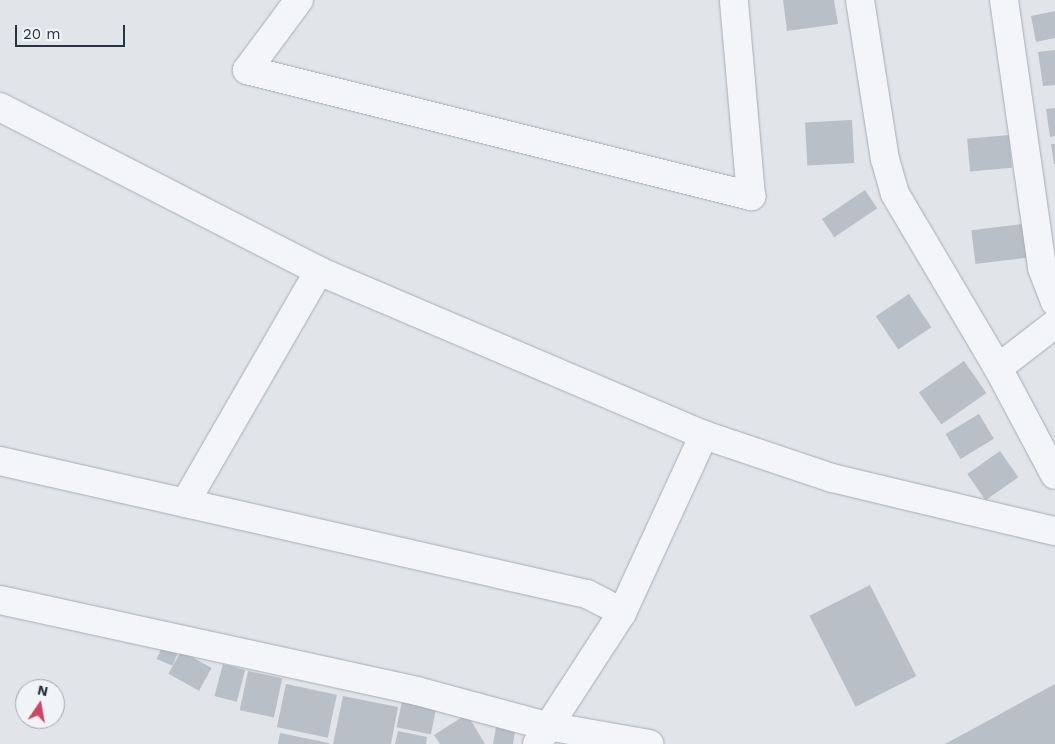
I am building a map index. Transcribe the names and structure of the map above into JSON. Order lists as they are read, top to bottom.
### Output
{
  "scale_bar": "20 m",
  "north": "top"
}
